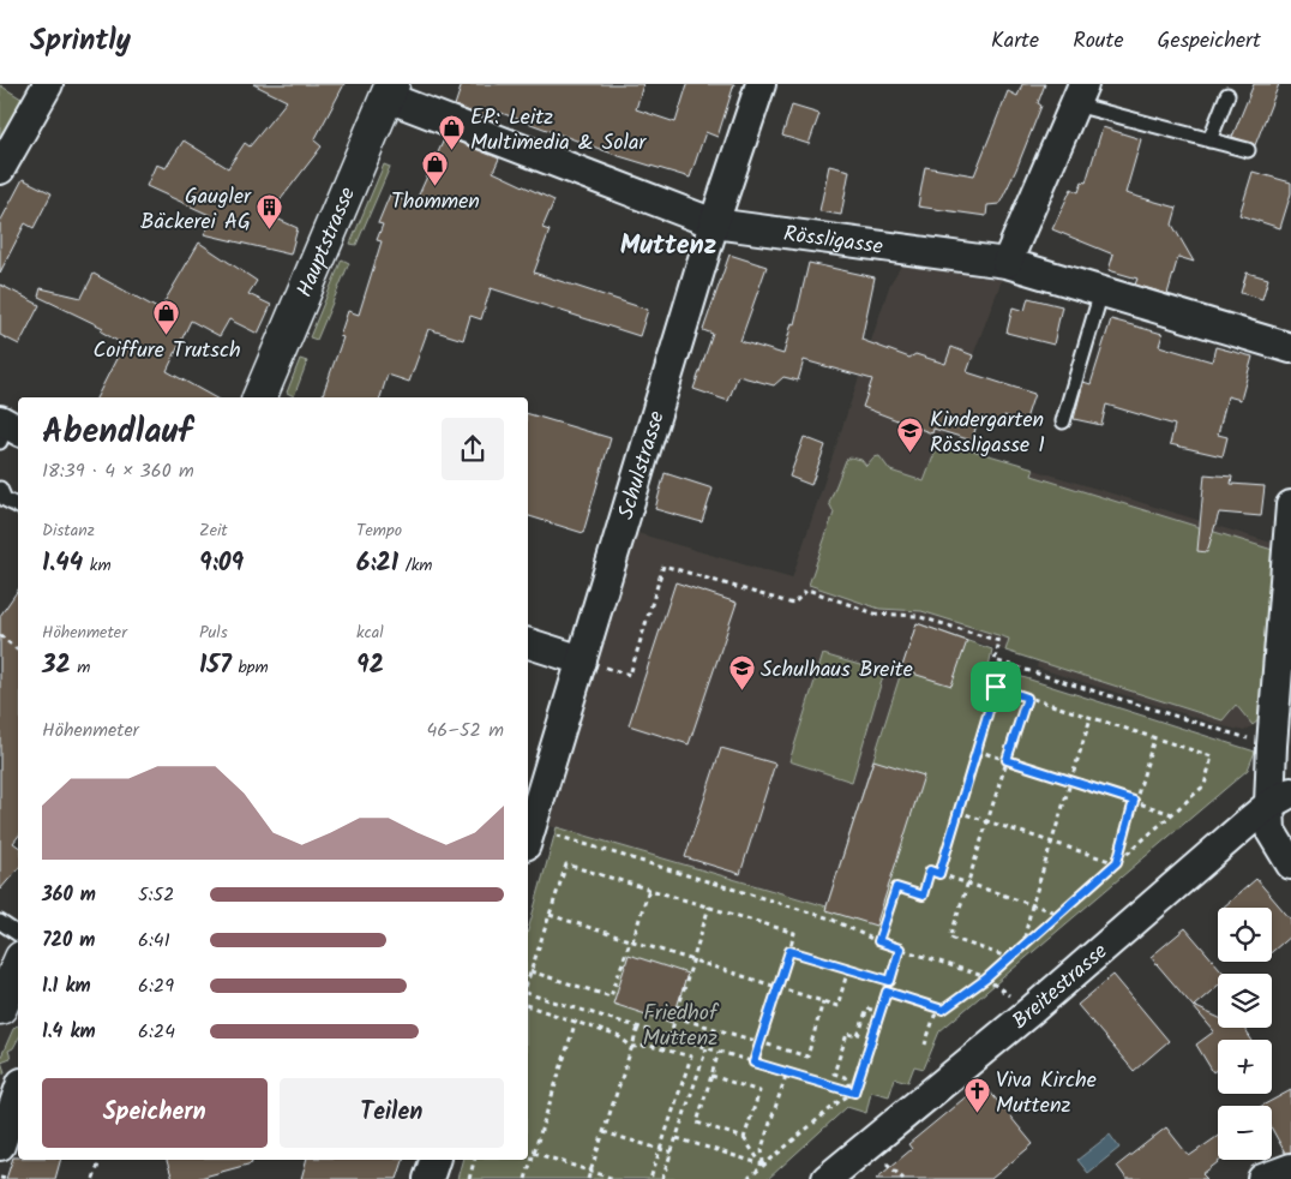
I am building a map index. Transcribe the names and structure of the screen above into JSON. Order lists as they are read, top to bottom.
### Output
{
  "streets": {
    "street": [
      "Rössligasse",
      "Hauptstrasse",
      "Schulstrasse",
      "Breitestrasse"
    ]
  },
  "crossings": [
    ["Rössligasse", "Hauptstrasse"],
    ["Rössligasse", "Schulstrasse"]
  ],
  "districts": ["Muttenz"],
  "parks": ["Friedhof Muttenz"],
  "places": {
    "shop": ["EP: Leitz Multimedia & Solar", "Thommen", "Coiffure Trutsch"],
    "building": ["Gaugler Bäckerei AG"],
    "school or university": ["Kindergarten Rössligasse 1", "Schulhaus Breite"],
    "church": ["Viva Kirche Muttenz"]
  },
  "page": {
    "header": "Sprintly",
    "nav": ["Karte", "Route", "Gespeichert"],
    "heading": ["Abendlauf", "18:39 · 4 × 360 m"],
    "stats": [
      ["Distanz", "1.44 km"],
      ["Zeit", "9:09"],
      ["Tempo", "6:21 /km"],
      ["Höhenmeter", "32 m"],
      ["Puls", "157 bpm"],
      ["kcal", "92"]
    ],
    "chart": ["Höhenmeter", "46–52 m"],
    "list": [
      {
        "name": "360 m",
        "note": "5:52"
      },
      {
        "name": "720 m",
        "note": "6:41"
      },
      {
        "name": "1.1 km",
        "note": "6:29"
      },
      {
        "name": "1.4 km",
        "note": "6:24"
      }
    ],
    "map_buttons": ["+", "−"],
    "buttons": ["Speichern", "Teilen"]
  }
}
